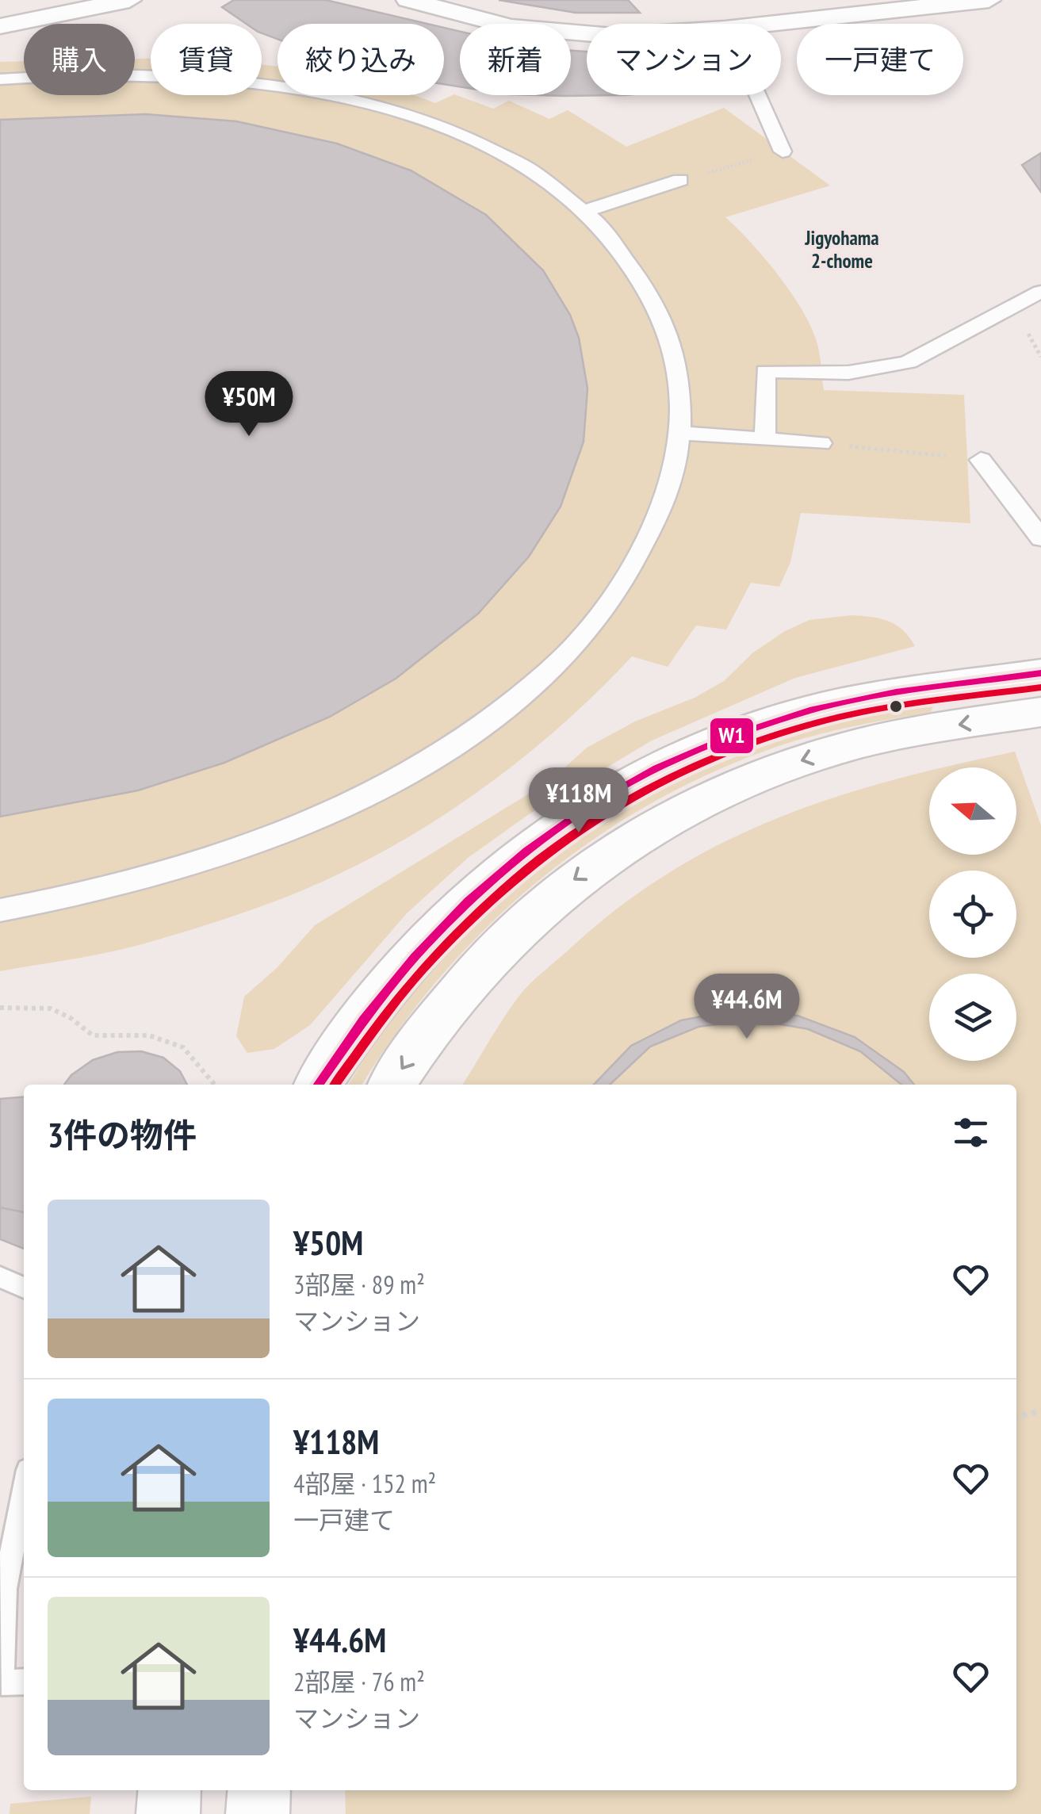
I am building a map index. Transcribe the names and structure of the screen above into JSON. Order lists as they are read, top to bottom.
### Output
{
  "districts": ["Jigyohama 2-chome"],
  "lines": ["transit line W1"],
  "north": "left",
  "page": {
    "chip": [
      "購入",
      "賃貸",
      "絞り込み",
      "新着",
      "マンション",
      "一戸建て"
    ],
    "price": ["¥50M", "¥118M", "¥44.6M"],
    "heading": "3件の物件",
    "list": [
      {
        "name": "¥50M",
        "note": "3部屋 · 89 m² · マンション"
      },
      {
        "name": "¥118M",
        "note": "4部屋 · 152 m² · 一戸建て"
      },
      {
        "name": "¥44.6M",
        "note": "2部屋 · 76 m² · マンション"
      }
    ]
  }
}
